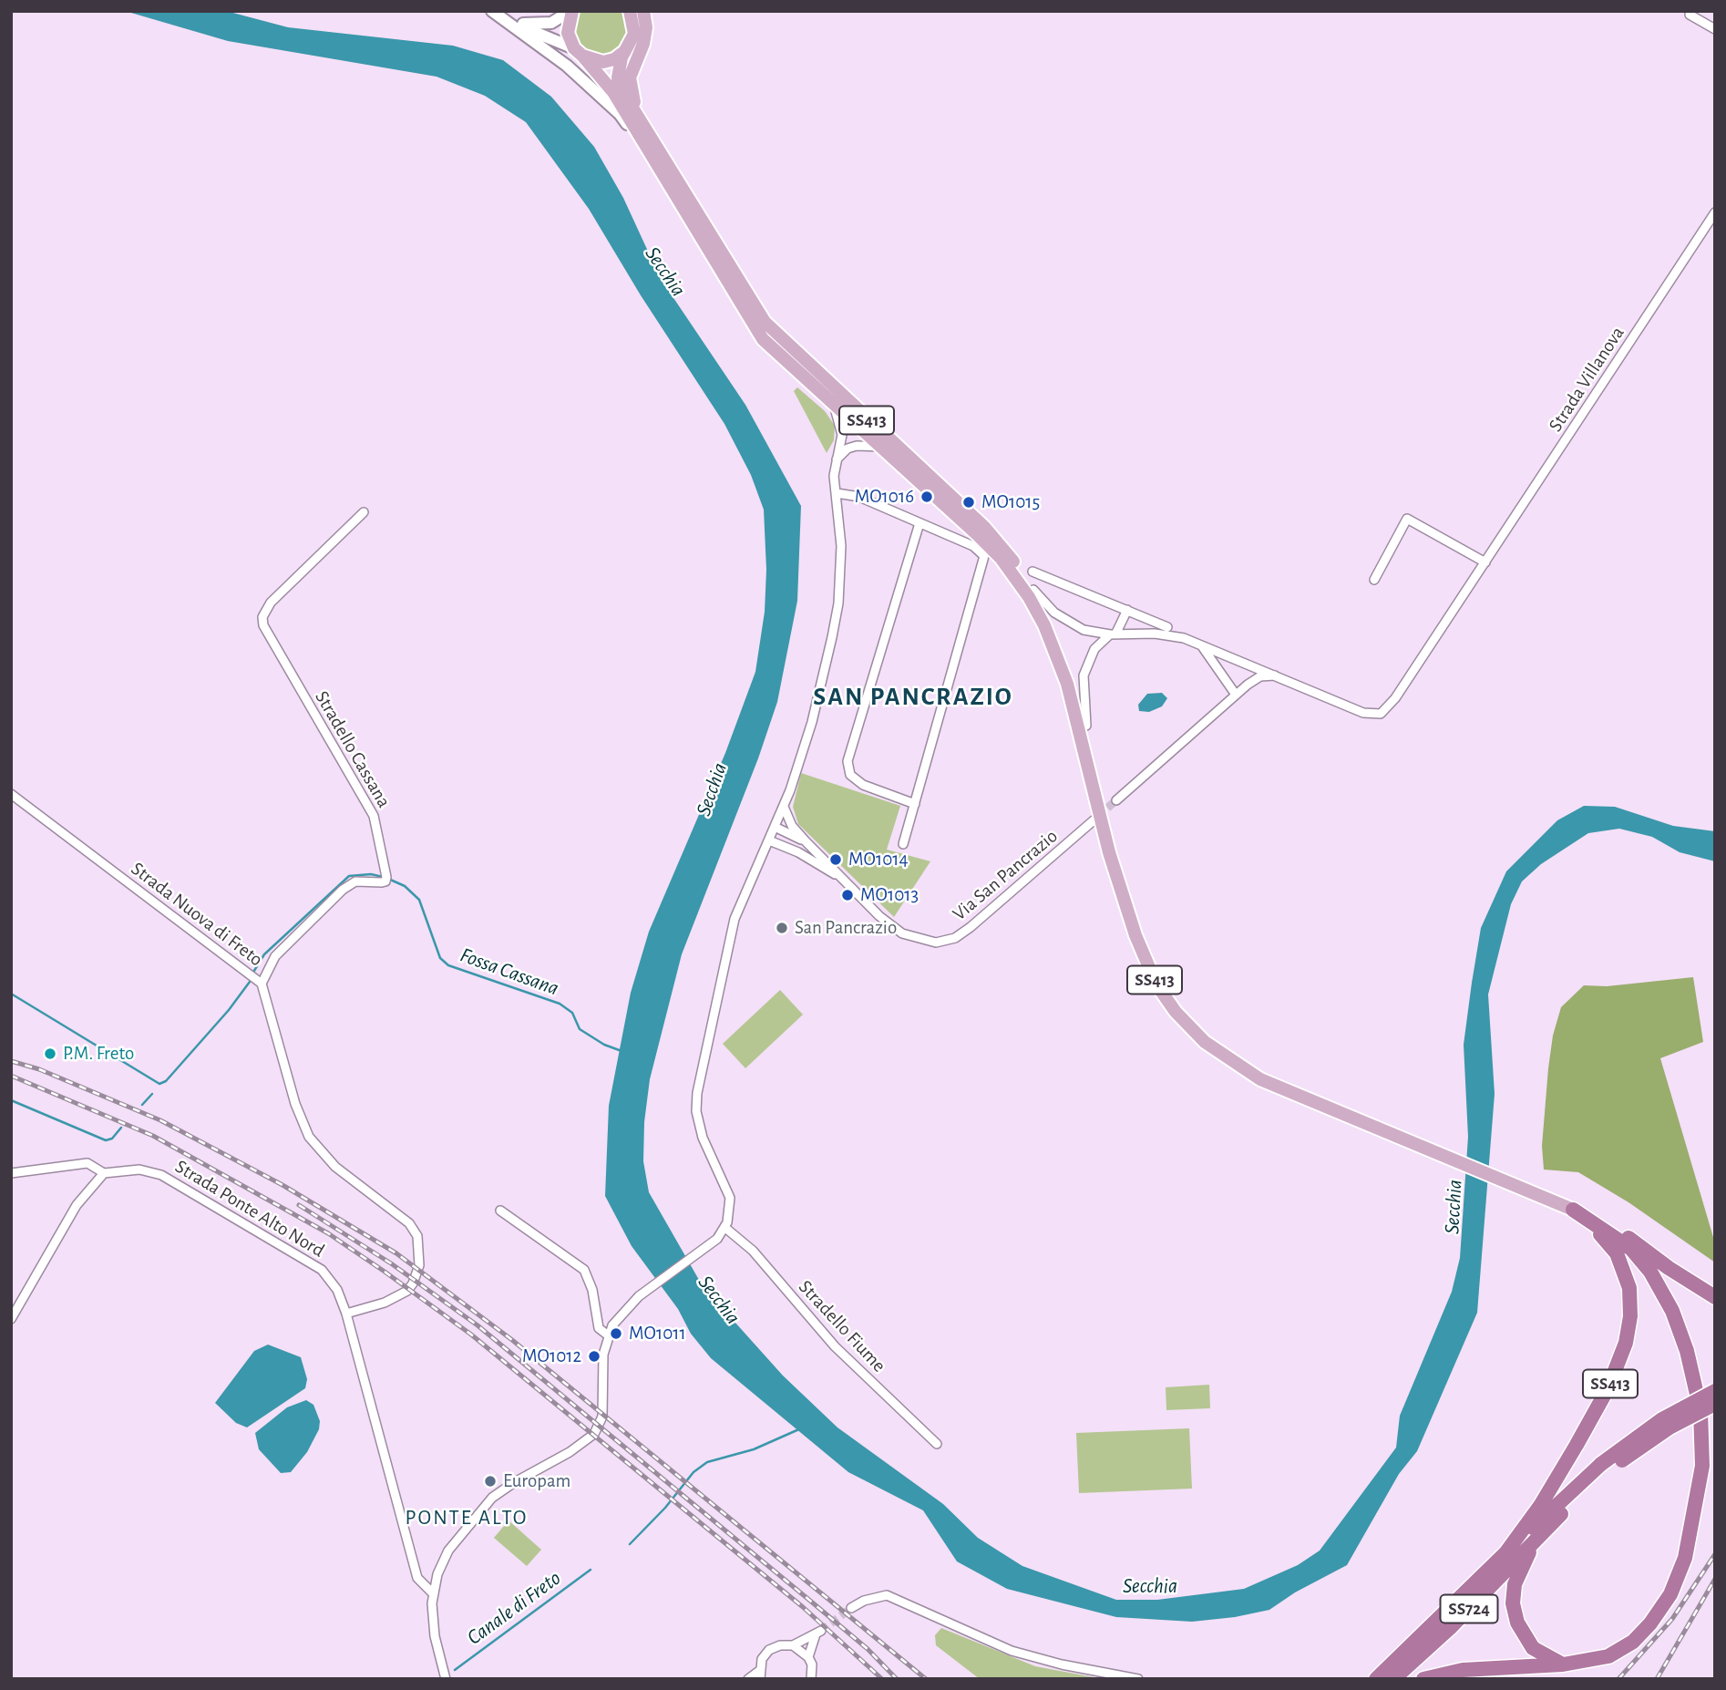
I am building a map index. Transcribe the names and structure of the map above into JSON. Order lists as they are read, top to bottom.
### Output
{
  "streets": {
    "highway": ["SS413", "SS724"],
    "street": [
      "Strada Villanova",
      "Stradello Cassana",
      "Via San Pancrazio",
      "Strada Nuova di Freto",
      "Strada Ponte Alto Nord",
      "Stradello Fiume"
    ]
  },
  "crossings": [
    ["SS413", "SS724"],
    ["Stradello Cassana", "Strada Nuova di Freto"],
    ["Strada Nuova di Freto", "Strada Ponte Alto Nord"]
  ],
  "districts": ["SAN PANCRAZIO", "PONTE ALTO"],
  "water": ["Secchia", "Fossa Cassana", "Canale di Freto"],
  "places": [
    "MO1016",
    "MO1015",
    "MO1014",
    "MO1013",
    "San Pancrazio",
    "P.M. Freto",
    "MO1011",
    "MO1012",
    "Europam"
  ]
}
